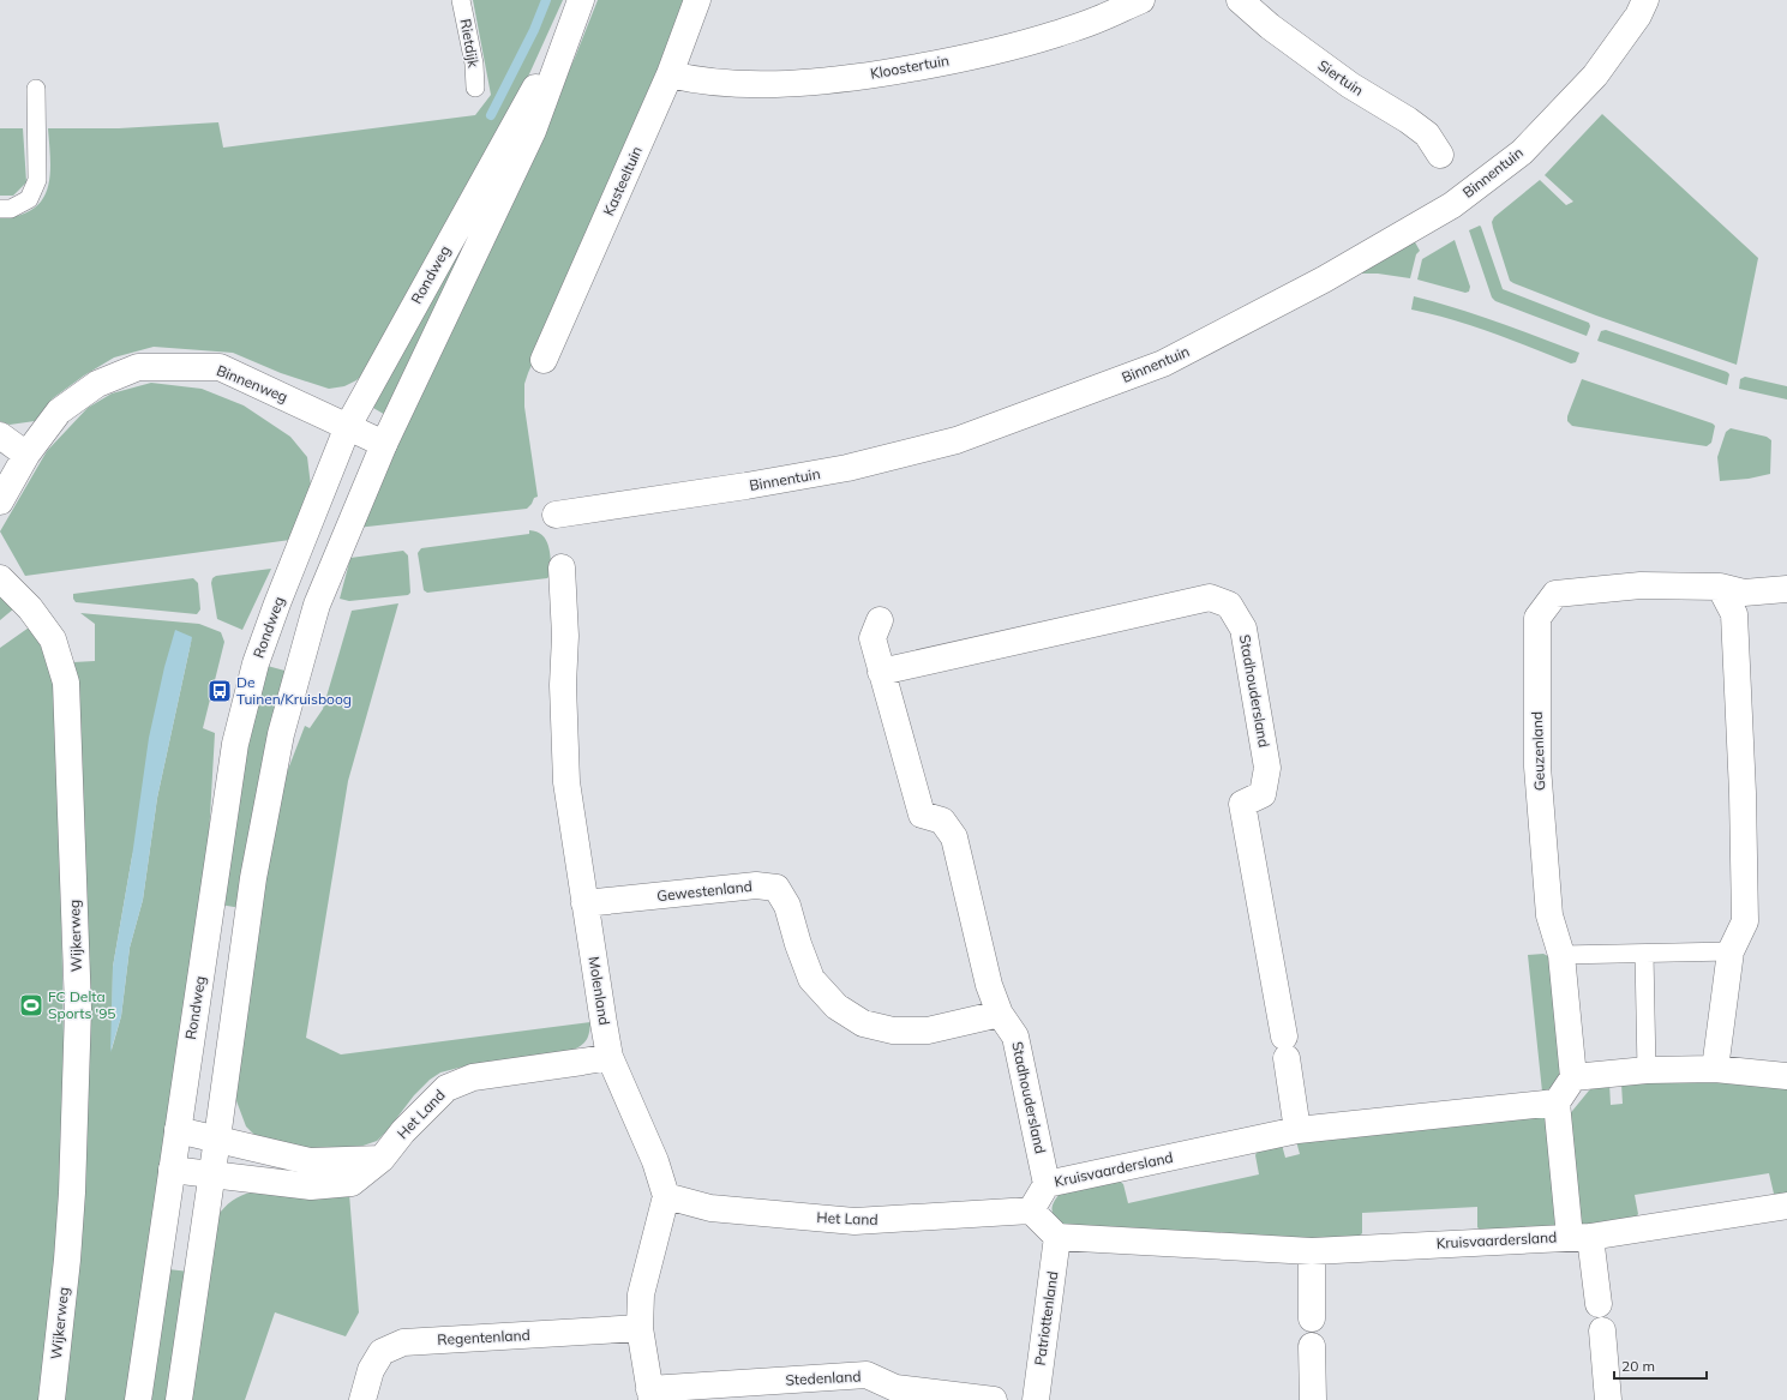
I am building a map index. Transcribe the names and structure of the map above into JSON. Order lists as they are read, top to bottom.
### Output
{
  "streets": {
    "street": [
      "Kloostertuin",
      "Siertuin",
      "Binnentuin",
      "Kasteeltuin",
      "Rondweg",
      "Binnenweg",
      "Stadhoudersland",
      "Geuzenland",
      "Gewestenland",
      "Wijkerweg",
      "Molenland",
      "Het Land",
      "Kruisvaardersland",
      "Patriottenland",
      "Regentenland",
      "Stedenland"
    ],
    "lane": ["Rietdijk"]
  },
  "crossings": [
    ["Kloostertuin", "Kasteeltuin"],
    ["Rondweg", "Binnenweg"],
    ["Rondweg", "Het Land"],
    ["Stadhoudersland", "Gewestenland"],
    ["Stadhoudersland", "Kruisvaardersland"],
    ["Gewestenland", "Molenland"],
    ["Molenland", "Het Land"],
    ["Het Land", "Kruisvaardersland"],
    ["Kruisvaardersland", "Patriottenland"]
  ],
  "places": {
    "bus stop": ["De Tuinen/Kruisboog"],
    "sports": ["FC Delta Sports '95"]
  },
  "scale_bar": "20 m"
}
